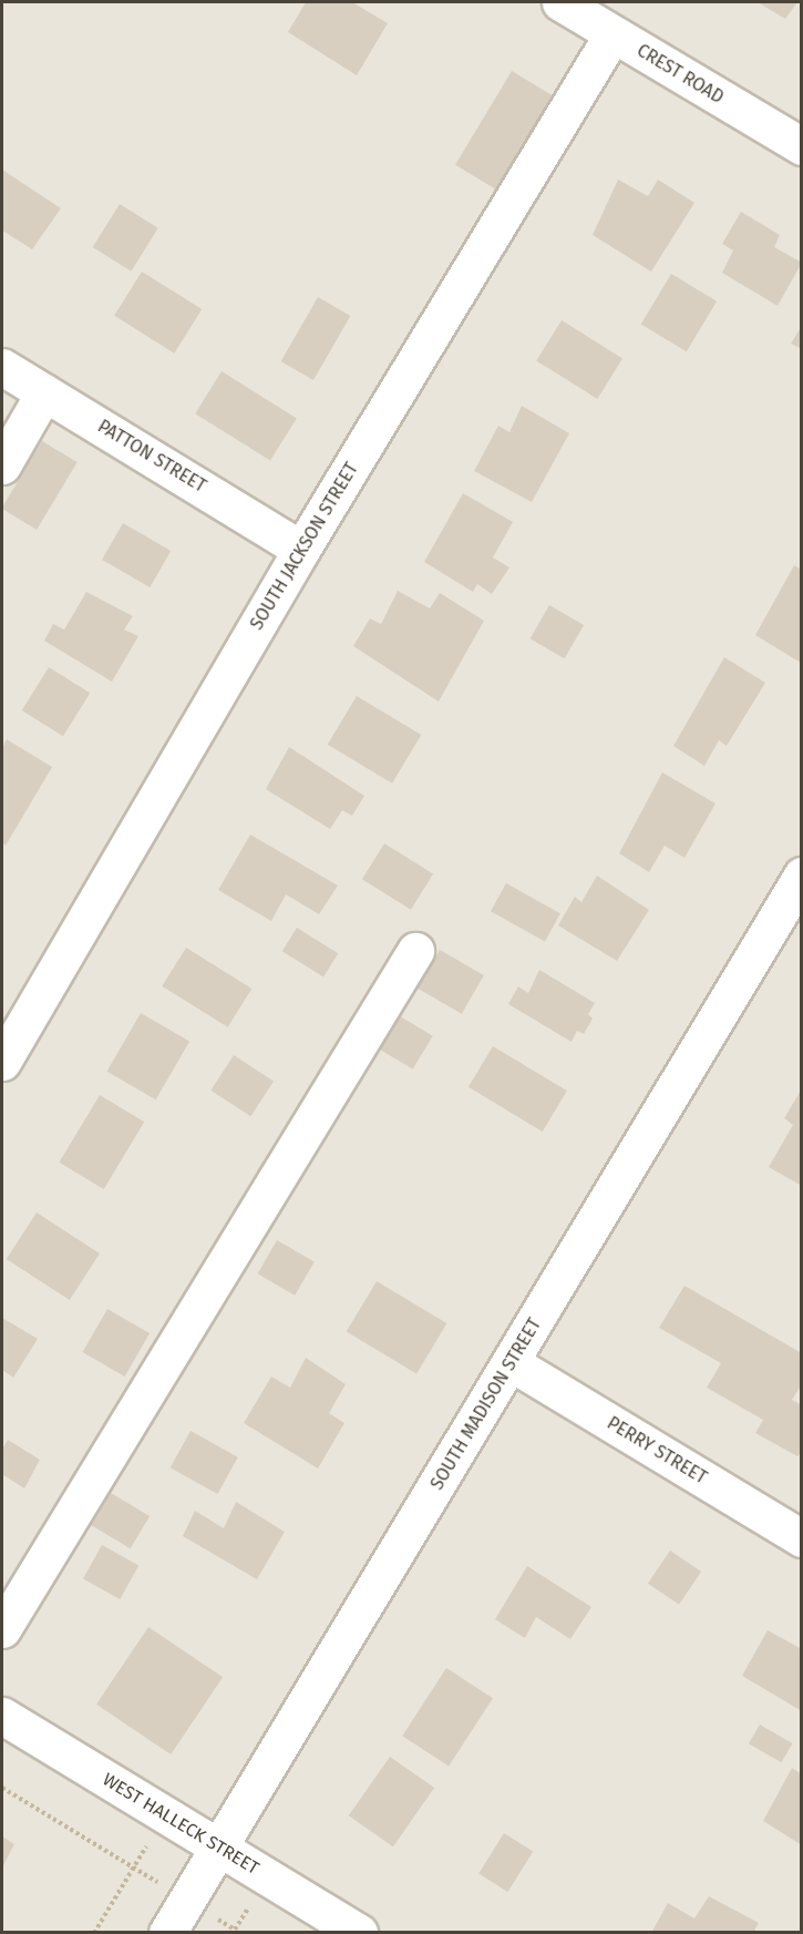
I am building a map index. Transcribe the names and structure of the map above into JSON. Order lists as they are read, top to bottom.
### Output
{
  "streets": {
    "street": [
      "CREST ROAD",
      "PATTON STREET",
      "SOUTH JACKSON STREET",
      "SOUTH MADISON STREET",
      "PERRY STREET",
      "WEST HALLECK STREET"
    ]
  },
  "crossings": [
    ["CREST ROAD", "SOUTH JACKSON STREET"],
    ["PATTON STREET", "SOUTH JACKSON STREET"],
    ["SOUTH MADISON STREET", "PERRY STREET"],
    ["SOUTH MADISON STREET", "WEST HALLECK STREET"]
  ]
}
